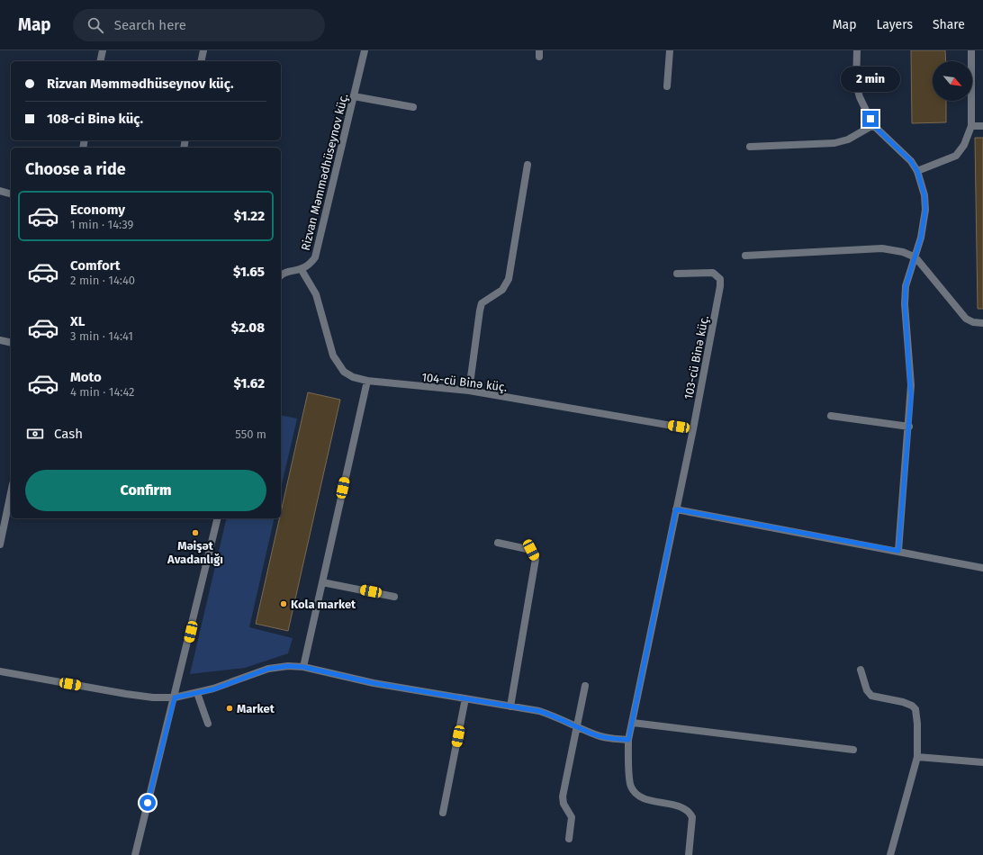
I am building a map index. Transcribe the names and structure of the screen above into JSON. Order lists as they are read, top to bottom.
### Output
{
  "streets": {
    "street": ["Rizvan Məmmədhüseynov küç.", "103-cü Binə küç.", "104-cü Binə küç."]
  },
  "crossings": [
    ["Rizvan Məmmədhüseynov küç.", "104-cü Binə küç."],
    ["103-cü Binə küç.", "104-cü Binə küç."]
  ],
  "places": ["Məişət Avadanlığı", "Kola market", "Market"],
  "north": "bottom right",
  "page": {
    "header": "Map",
    "search": "Search here",
    "nav": ["Map", "Layers", "Share"],
    "banner": ["Rizvan Məmmədhüseynov küç.", "108-ci Binə küç."],
    "bubble": "2 min",
    "heading": "Choose a ride",
    "list": [
      {
        "name": "Economy",
        "note": "1 min · 14:39",
        "value": "$1.22"
      },
      {
        "name": "Comfort",
        "note": "2 min · 14:40",
        "value": "$1.65"
      },
      {
        "name": "XL",
        "note": "3 min · 14:41",
        "value": "$2.08"
      },
      {
        "name": "Moto",
        "note": "4 min · 14:42",
        "value": "$1.62"
      }
    ],
    "pay": ["Cash", "550 m"],
    "buttons": "Confirm"
  }
}
